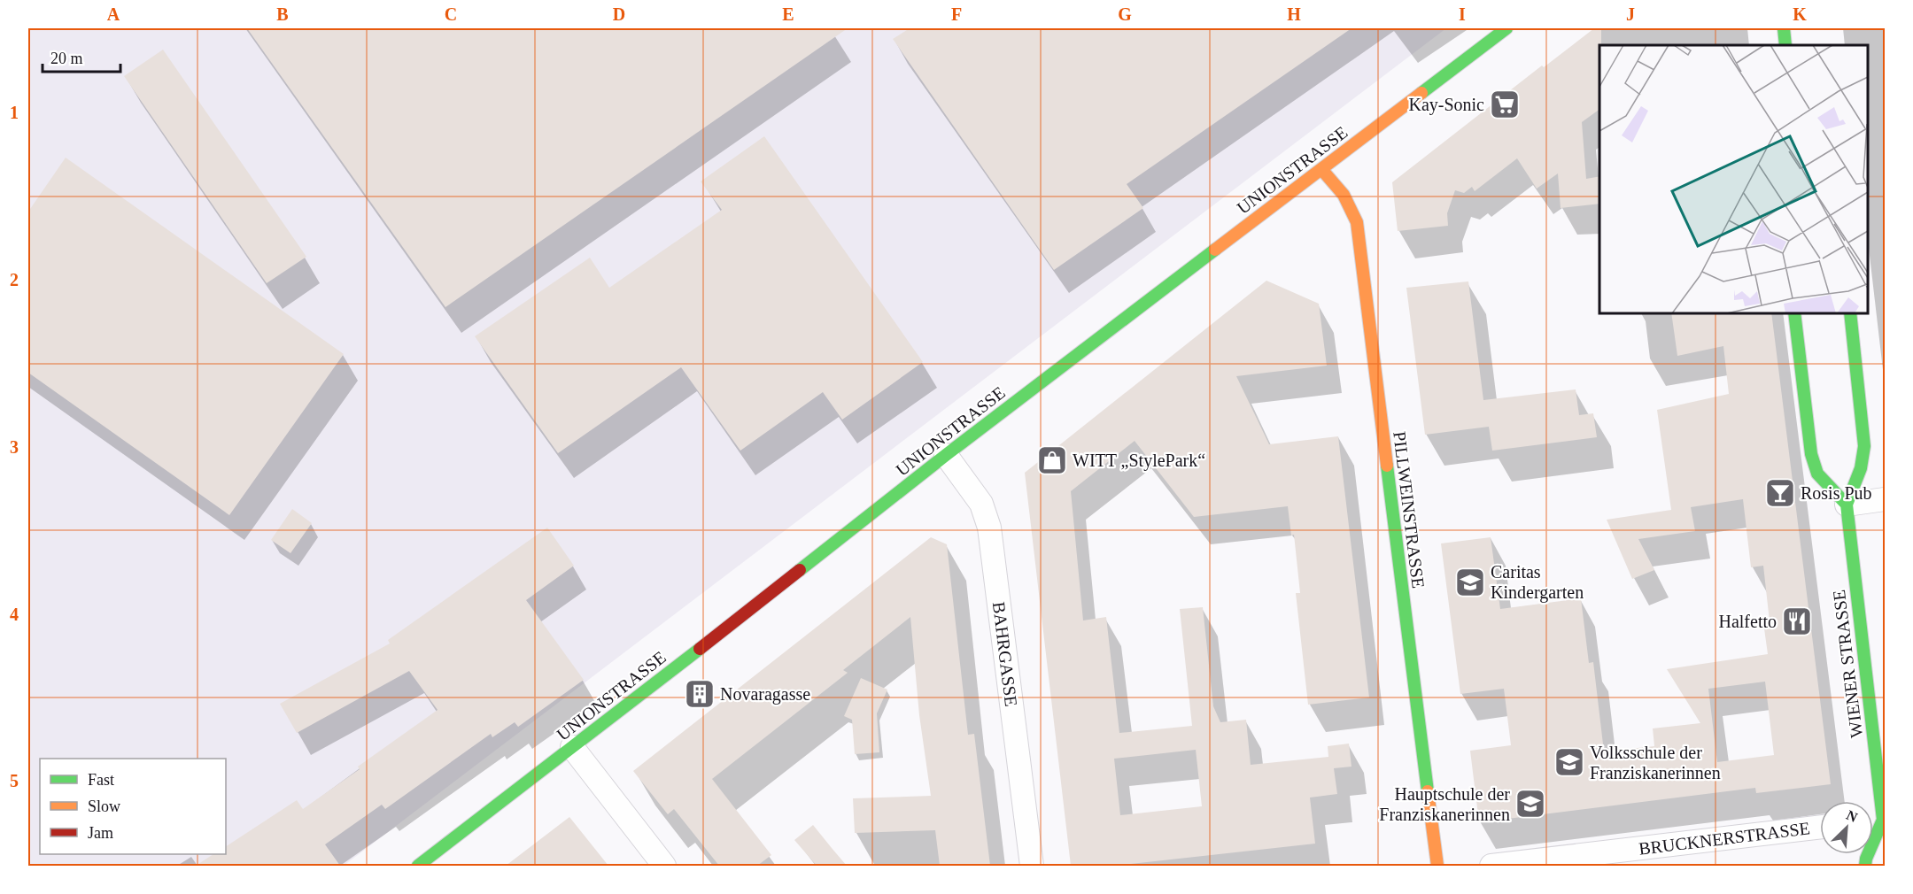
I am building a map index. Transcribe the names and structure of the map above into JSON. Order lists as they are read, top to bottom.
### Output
{
  "streets": {
    "main road": ["UNIONSTRASSE", "PILLWEINSTRASSE", "WIENER STRASSE"],
    "street": ["BAHRGASSE", "BRUCKNERSTRASSE"]
  },
  "crossings": [
    ["UNIONSTRASSE", "PILLWEINSTRASSE"],
    ["UNIONSTRASSE", "BAHRGASSE"]
  ],
  "places": {
    "supermarket": ["Kay-Sonic"],
    "shop": ["WITT „StylePark“"],
    "bar": ["Rosis Pub"],
    "school or university": ["Caritas Kindergarten", "Volksschule der Franziskanerinnen", "Hauptschule der Franziskanerinnen"],
    "restaurant": ["Halfetto"],
    "building": ["Novaragasse"]
  },
  "legend": ["Fast", "Slow", "Jam"],
  "scale_bar": "20 m",
  "north": "top right",
  "grid": {
    "columns": [
      "A",
      "B",
      "C",
      "D",
      "E",
      "F",
      "G",
      "H",
      "I",
      "J",
      "K"
    ],
    "rows": [
      "1",
      "2",
      "3",
      "4",
      "5"
    ]
  }
}
